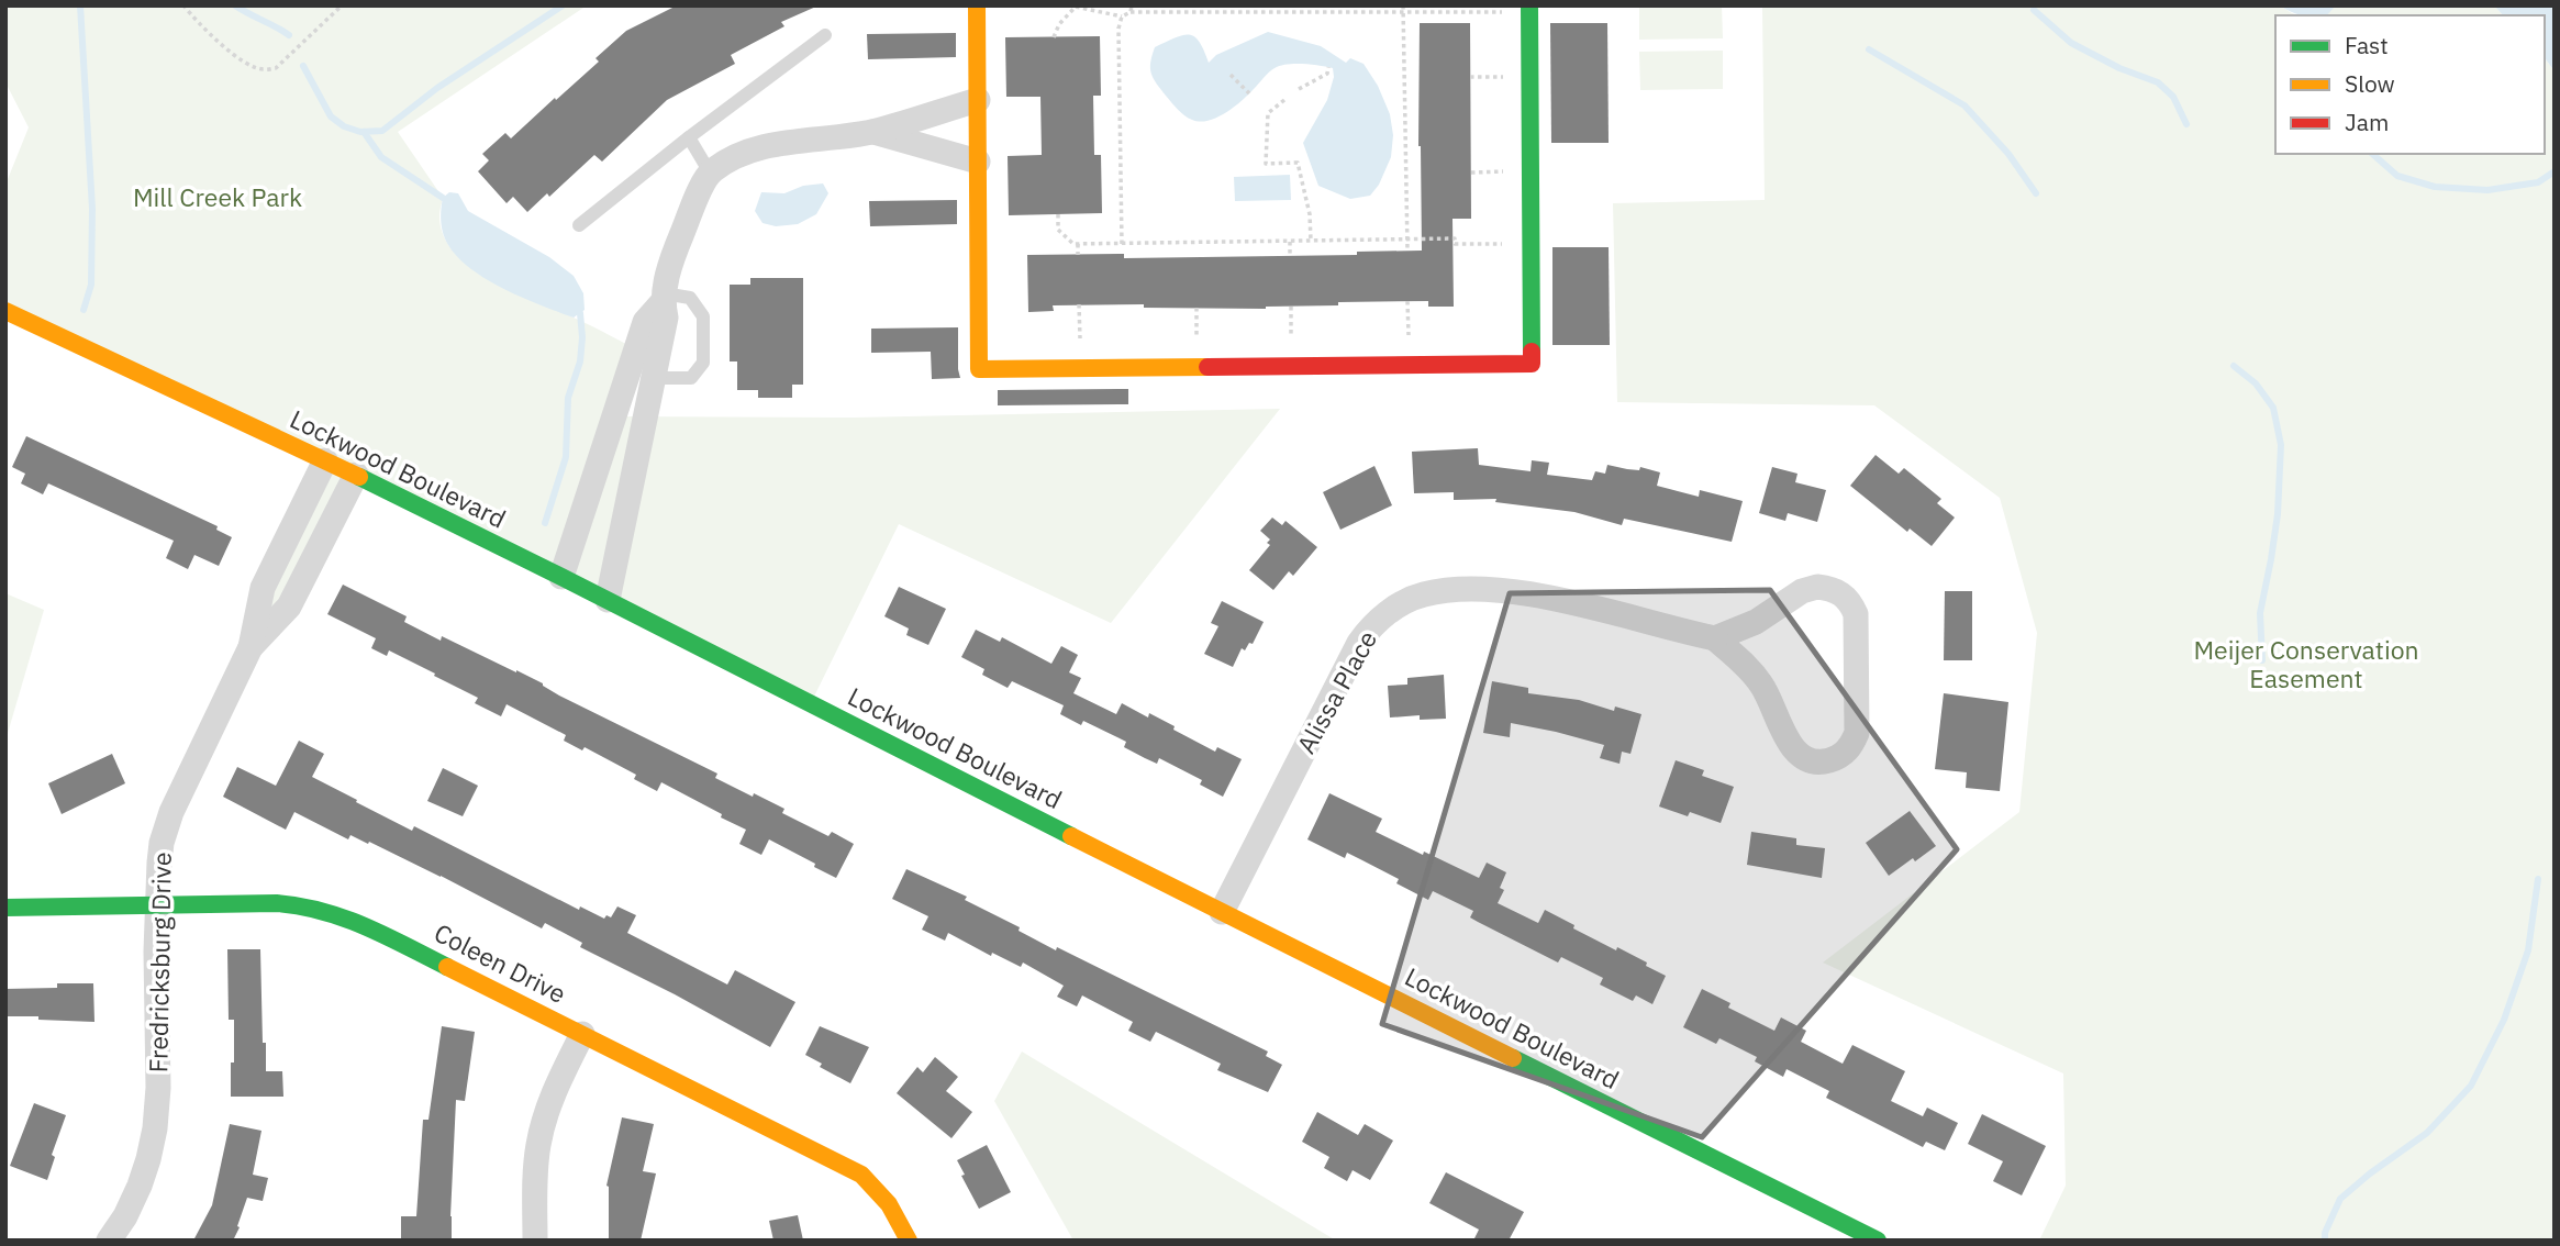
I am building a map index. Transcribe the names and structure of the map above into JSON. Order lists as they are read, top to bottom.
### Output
{
  "streets": {
    "street": [
      "Lockwood Boulevard",
      "Alissa Place",
      "Fredricksburg Drive",
      "Coleen Drive"
    ]
  },
  "crossings": [
    ["Lockwood Boulevard", "Alissa Place"],
    ["Lockwood Boulevard", "Fredricksburg Drive"],
    ["Fredricksburg Drive", "Coleen Drive"]
  ],
  "parks": ["Mill Creek Park", "Meijer Conservation Easement"],
  "legend": ["Fast", "Slow", "Jam"]
}
